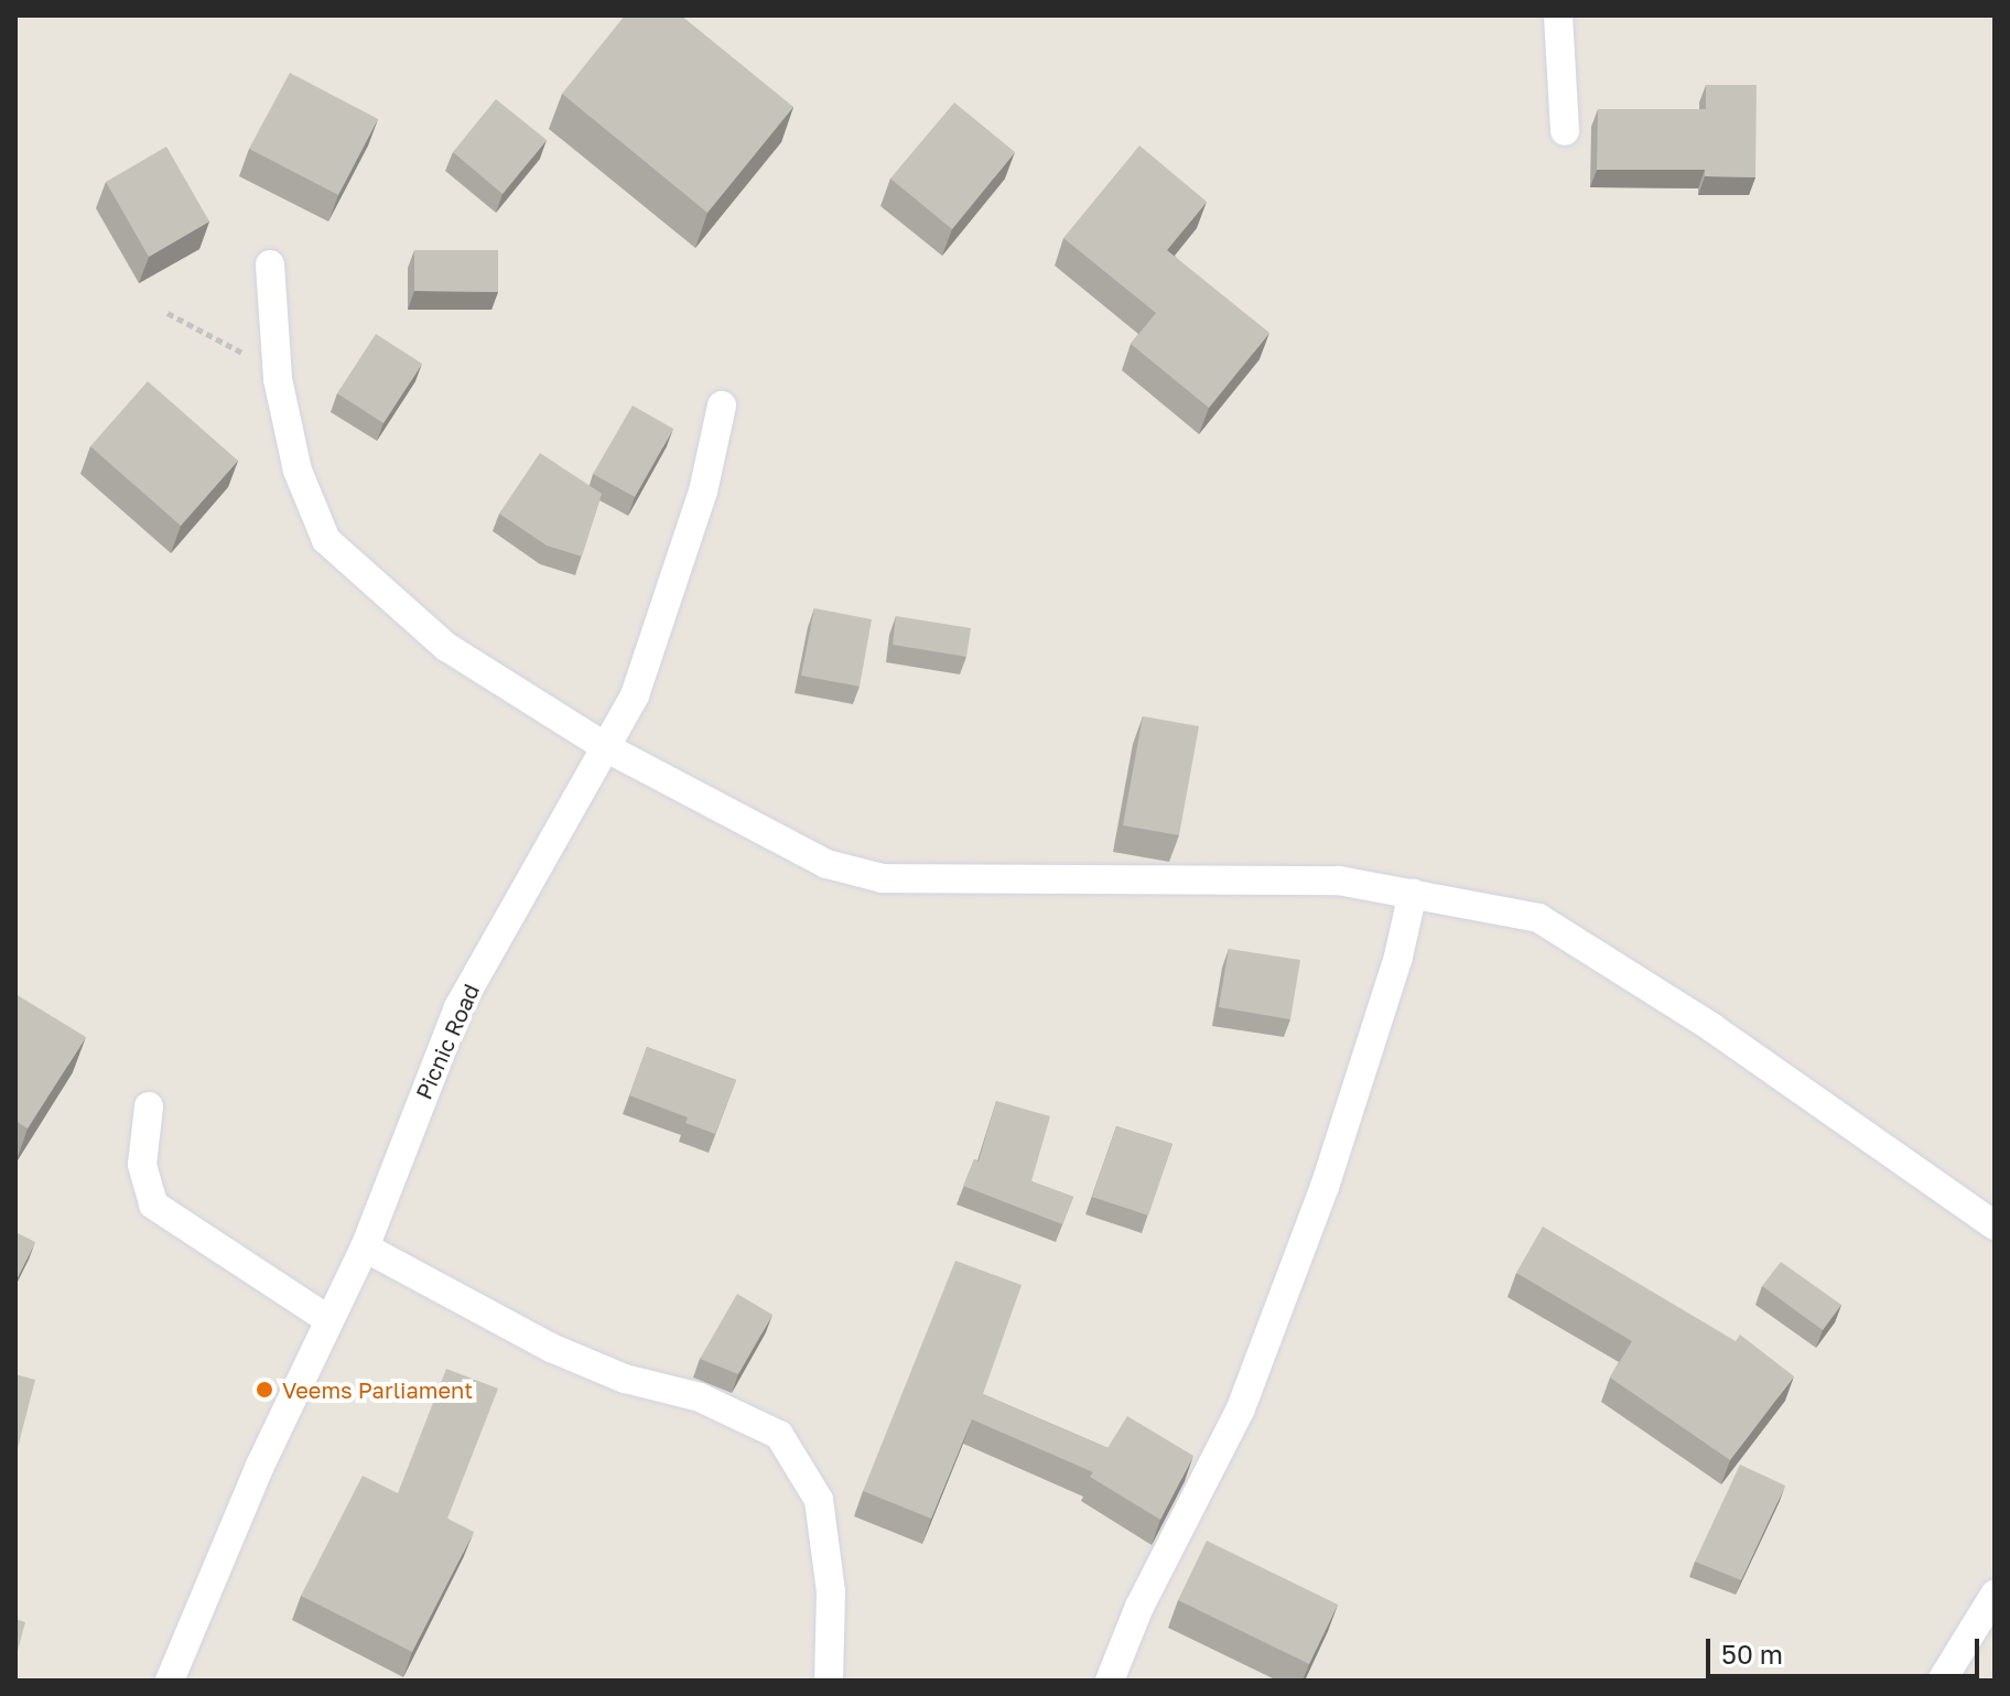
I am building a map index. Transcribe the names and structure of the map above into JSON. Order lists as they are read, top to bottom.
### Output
{
  "streets": {
    "street": ["Picnic Road"]
  },
  "places": ["Veems Parliament"],
  "scale_bar": "50 m"
}
